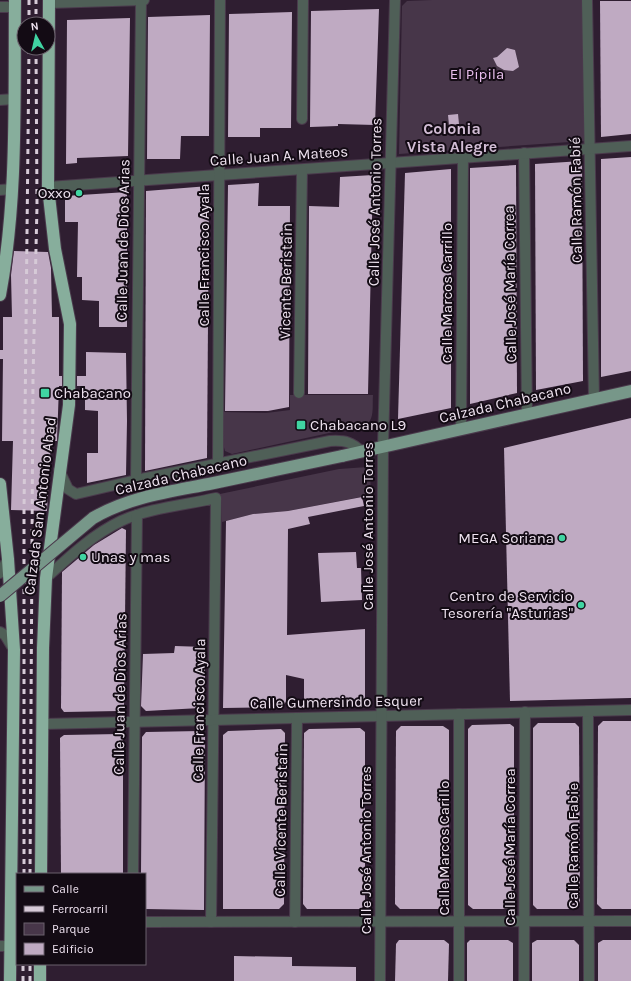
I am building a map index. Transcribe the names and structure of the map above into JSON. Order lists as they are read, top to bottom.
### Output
{
  "streets": {
    "highway": ["Calzada San Antonio Abad"],
    "main road": ["Calzada Chabacano"],
    "street": [
      "Calle Juan A. Mateos",
      "Calle Ramón Fabié",
      "Calle José Antonio Torres",
      "Calle Juan de Dios Arias",
      "Calle Francisco Ayala",
      "Vicente Beristain",
      "Calle José María Correa",
      "Calle Marcos Carrillo",
      "Calle Gumersindo Esquer",
      "Calle Vicente Beristain",
      "Calle Ramón Fabie",
      "Calle Marcos Carillo"
    ]
  },
  "crossings": [
    ["Calle Juan A. Mateos", "Calle Ramón Fabié"],
    ["Calle Juan A. Mateos", "Calle José Antonio Torres"],
    ["Calle Juan A. Mateos", "Calle Juan de Dios Arias"],
    ["Calle Juan A. Mateos", "Calle Francisco Ayala"],
    ["Calle Juan A. Mateos", "Vicente Beristain"],
    ["Calle Juan A. Mateos", "Calle José María Correa"],
    ["Calle Juan A. Mateos", "Calle Marcos Carrillo"],
    ["Calle Juan A. Mateos", "Calzada San Antonio Abad"],
    ["Calle Ramón Fabié", "Calzada Chabacano"],
    ["Calle José Antonio Torres", "Calzada Chabacano"],
    ["Calle José Antonio Torres", "Calle Gumersindo Esquer"],
    ["Calle Juan de Dios Arias", "Calzada Chabacano"],
    ["Calle Juan de Dios Arias", "Calle Gumersindo Esquer"],
    ["Calle Francisco Ayala", "Calzada Chabacano"],
    ["Calle Francisco Ayala", "Calle Gumersindo Esquer"],
    ["Calle José María Correa", "Calzada Chabacano"],
    ["Calle José María Correa", "Calle Gumersindo Esquer"],
    ["Calle Marcos Carrillo", "Calzada Chabacano"],
    ["Calzada Chabacano", "Calzada San Antonio Abad"],
    ["Calzada San Antonio Abad", "Calle Gumersindo Esquer"],
    ["Calle Gumersindo Esquer", "Calle Vicente Beristain"],
    ["Calle Gumersindo Esquer", "Calle Ramón Fabie"],
    ["Calle Gumersindo Esquer", "Calle Marcos Carillo"]
  ],
  "districts": ["Colonia Vista Alegre"],
  "parks": ["El Pípila"],
  "places": {
    "other": [
      "Oxxo",
      "MEGA Soriana",
      "Unas y mas",
      "Centro de Servicio Tesorería \"Asturias\""
    ],
    "transit": ["Chabacano", "Chabacano L9"]
  },
  "legend": [
    "Calle",
    "Ferrocarril",
    "Parque",
    "Edificio"
  ],
  "north": "top"
}
